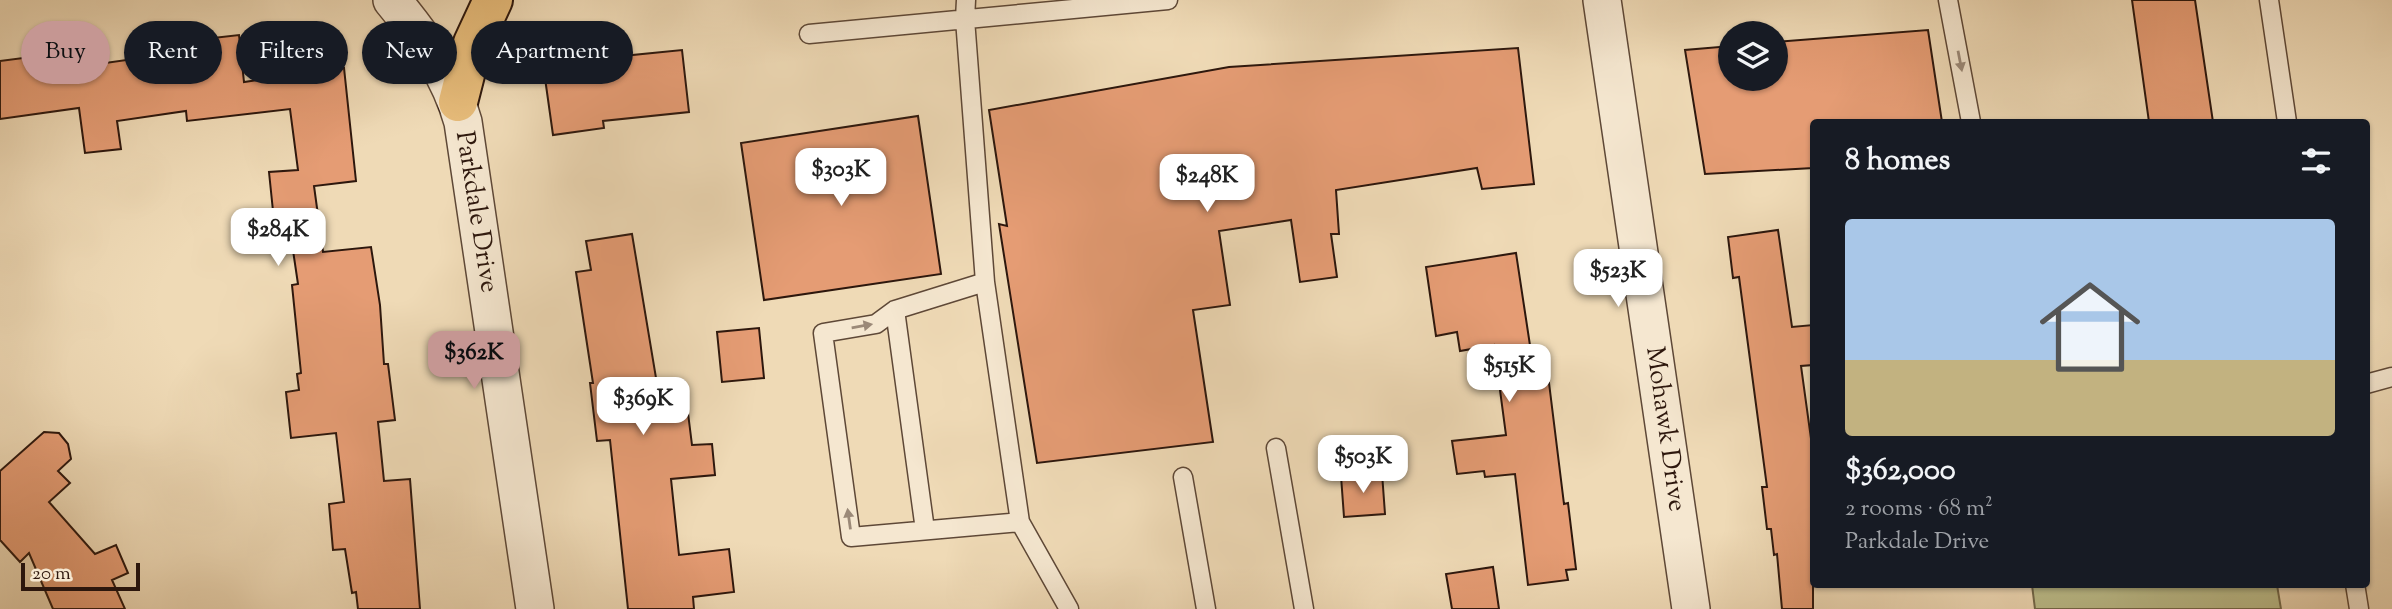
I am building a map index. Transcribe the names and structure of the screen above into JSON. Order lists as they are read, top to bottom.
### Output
{
  "streets": {
    "street": ["Parkdale Drive", "Mohawk Drive"]
  },
  "scale_bar": "20 m",
  "page": {
    "chip": [
      "Buy",
      "Rent",
      "Filters",
      "New",
      "Apartment"
    ],
    "heading": "8 homes",
    "price": [
      "$303K",
      "$248K",
      "$284K",
      "$523K",
      "$362K",
      "$515K",
      "$369K",
      "$503K"
    ],
    "list": [
      {
        "name": "$362,000",
        "note": "2 rooms · 68 m² · Parkdale Drive"
      }
    ],
    "scale": "20 m"
  }
}
